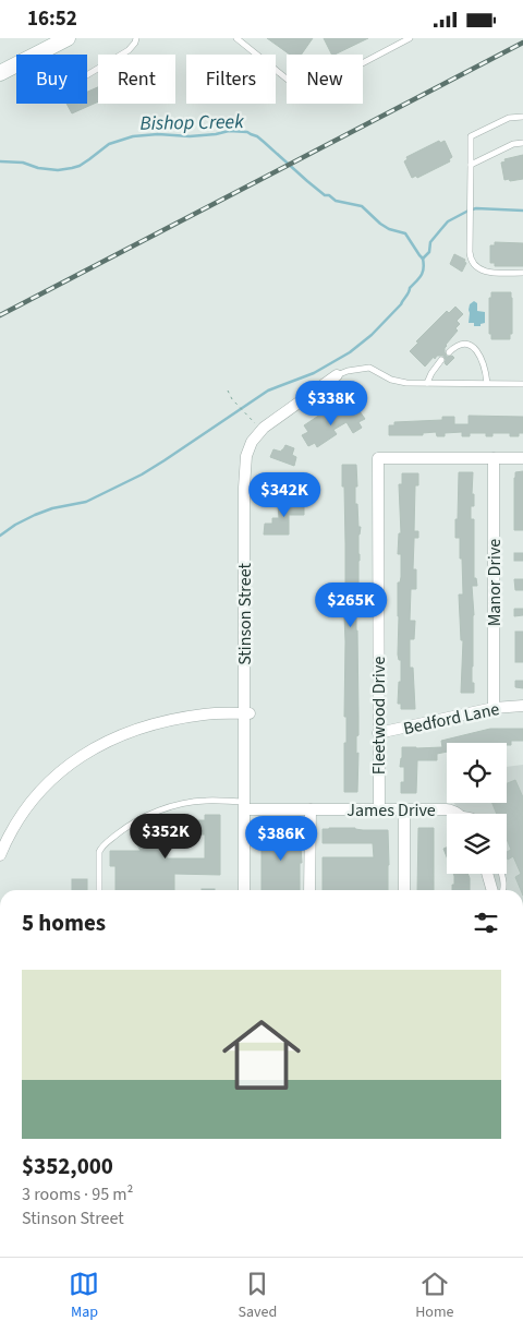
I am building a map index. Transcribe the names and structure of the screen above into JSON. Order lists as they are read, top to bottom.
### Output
{
  "streets": {
    "street": [
      "Manor Drive",
      "Stinson Street",
      "Fleetwood Drive",
      "Bedford Lane",
      "James Drive"
    ]
  },
  "crossings": [
    ["Manor Drive", "Fleetwood Drive"],
    ["Manor Drive", "Bedford Lane"],
    ["Stinson Street", "James Drive"],
    ["Fleetwood Drive", "Bedford Lane"],
    ["Fleetwood Drive", "James Drive"]
  ],
  "water": ["Bishop Creek"],
  "page": {
    "status": "16:52",
    "chip": [
      "Buy",
      "Rent",
      "Filters",
      "New"
    ],
    "price": [
      "$338K",
      "$342K",
      "$265K",
      "$352K",
      "$386K"
    ],
    "heading": "5 homes",
    "list": [
      {
        "name": "$352,000",
        "note": "3 rooms · 95 m² · Stinson Street"
      }
    ],
    "tabs": ["Map", "Saved", "Home"]
  }
}
